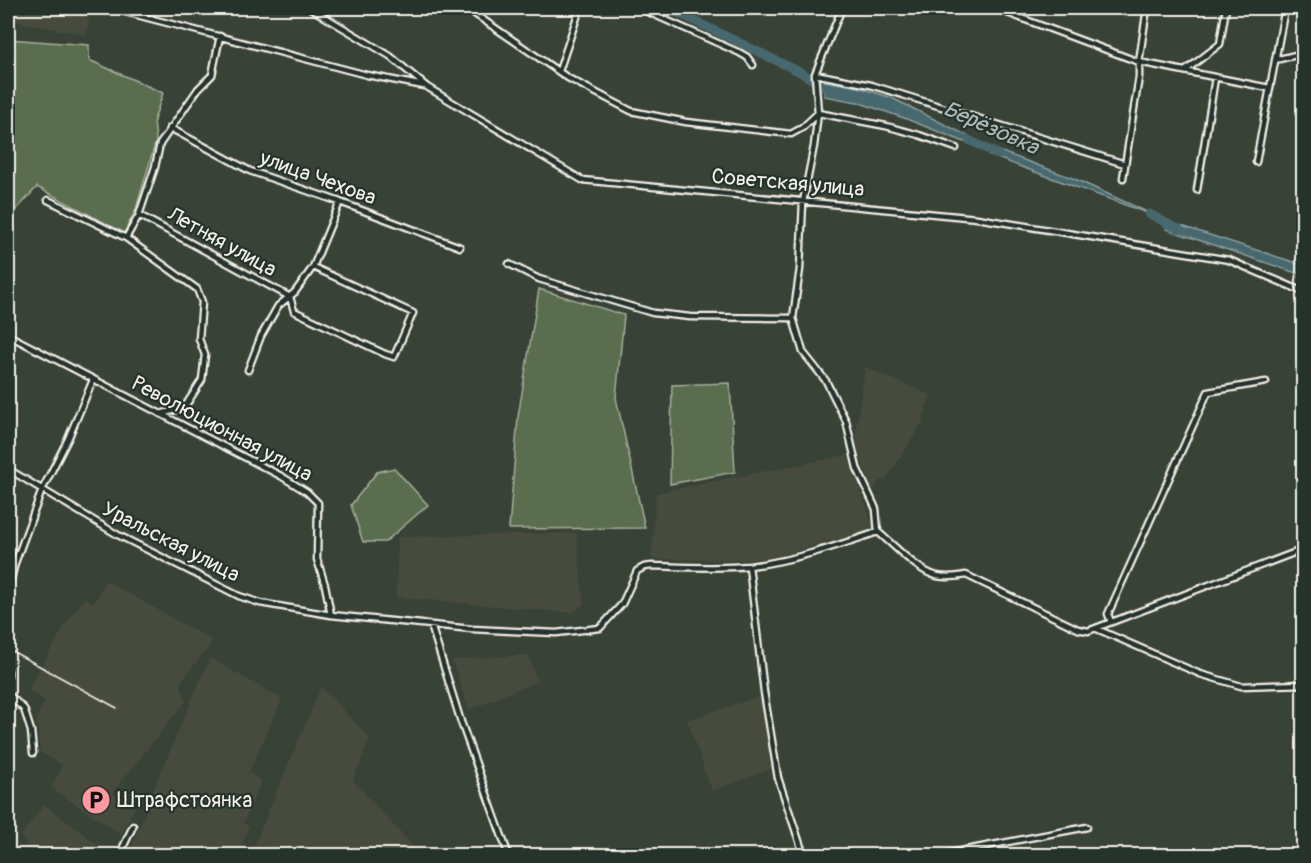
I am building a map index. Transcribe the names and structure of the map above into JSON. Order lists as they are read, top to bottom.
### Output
{
  "streets": {
    "street": [
      "улица Чехова",
      "Советская улица",
      "Летняя улица",
      "Революционная улица",
      "Уральская улица"
    ]
  },
  "crossings": [
    ["Революционная улица", "Уральская улица"]
  ],
  "water": ["Берёзовка"],
  "places": {
    "parking": ["Штрафстоянка"]
  }
}
